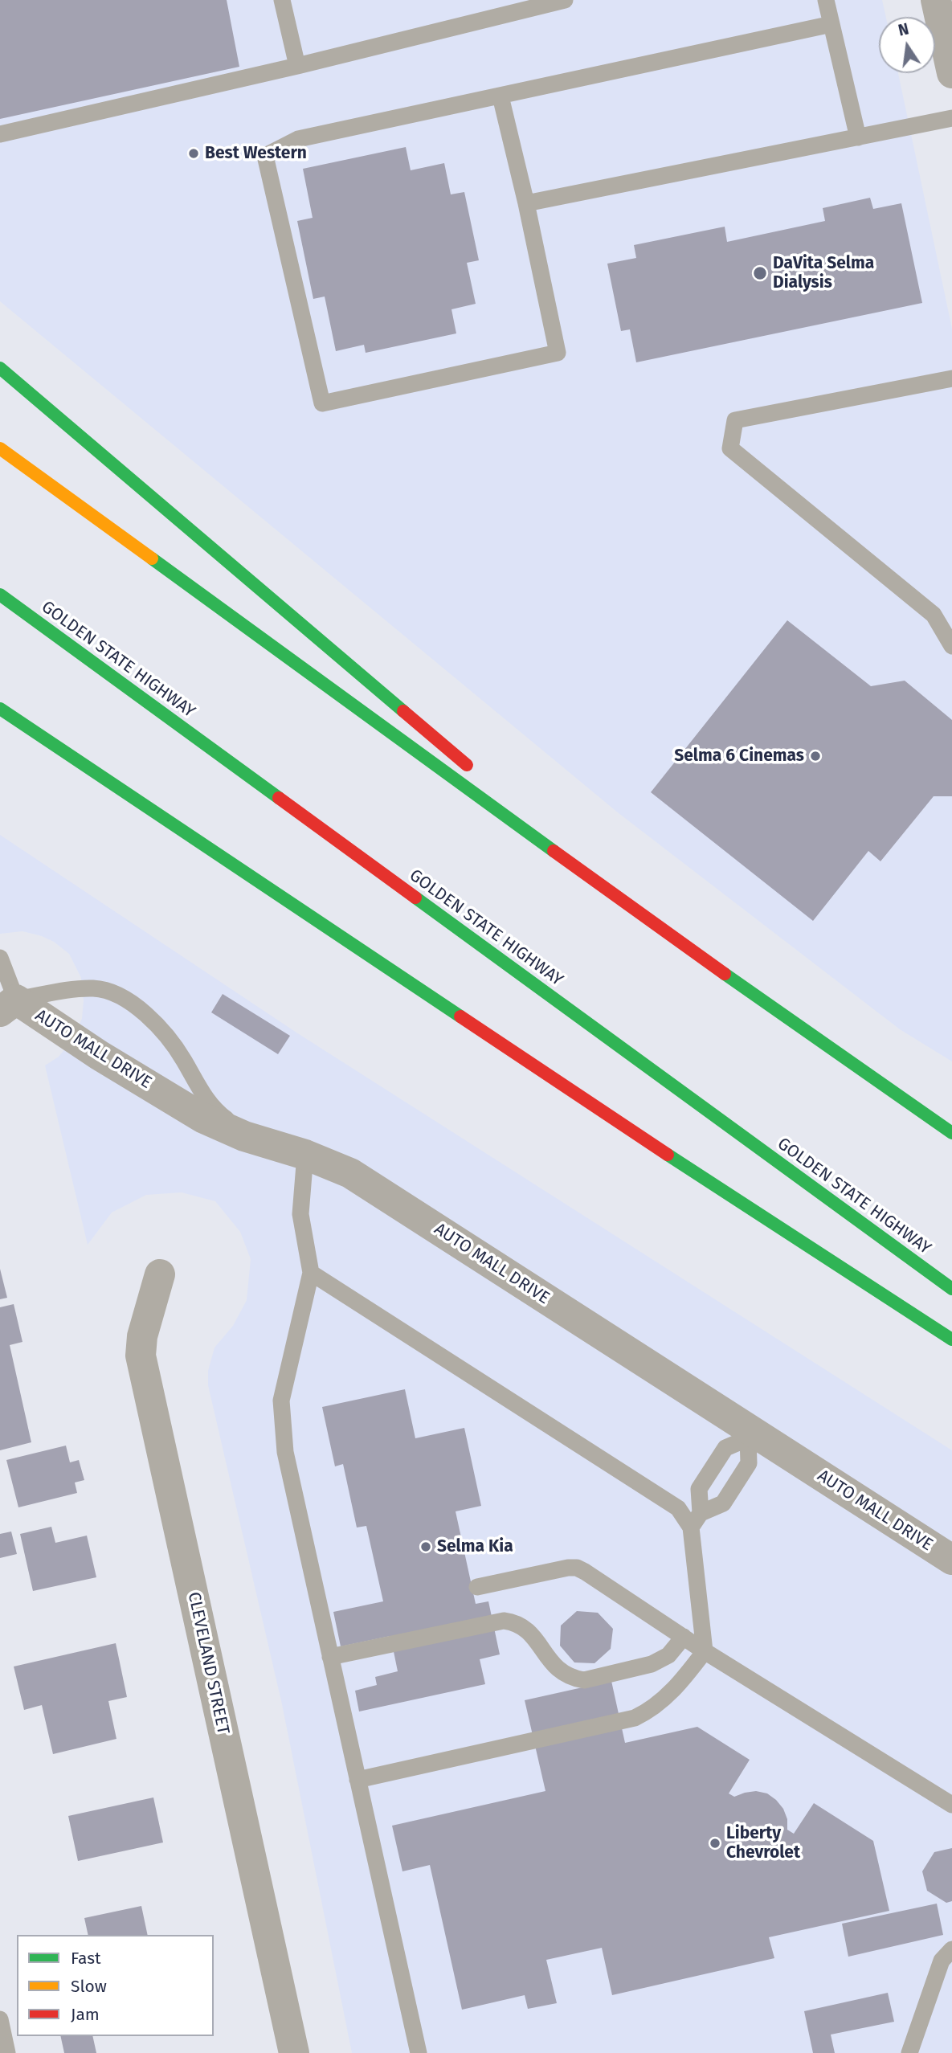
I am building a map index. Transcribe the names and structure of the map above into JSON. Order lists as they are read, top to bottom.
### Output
{
  "streets": {
    "highway": ["GOLDEN STATE HIGHWAY"],
    "street": ["AUTO MALL DRIVE", "CLEVELAND STREET"]
  },
  "places": [
    "Best Western",
    "DaVita Selma Dialysis",
    "Selma 6 Cinemas",
    "Selma Kia",
    "Liberty Chevrolet"
  ],
  "legend": ["Fast", "Slow", "Jam"],
  "north": "top"
}
